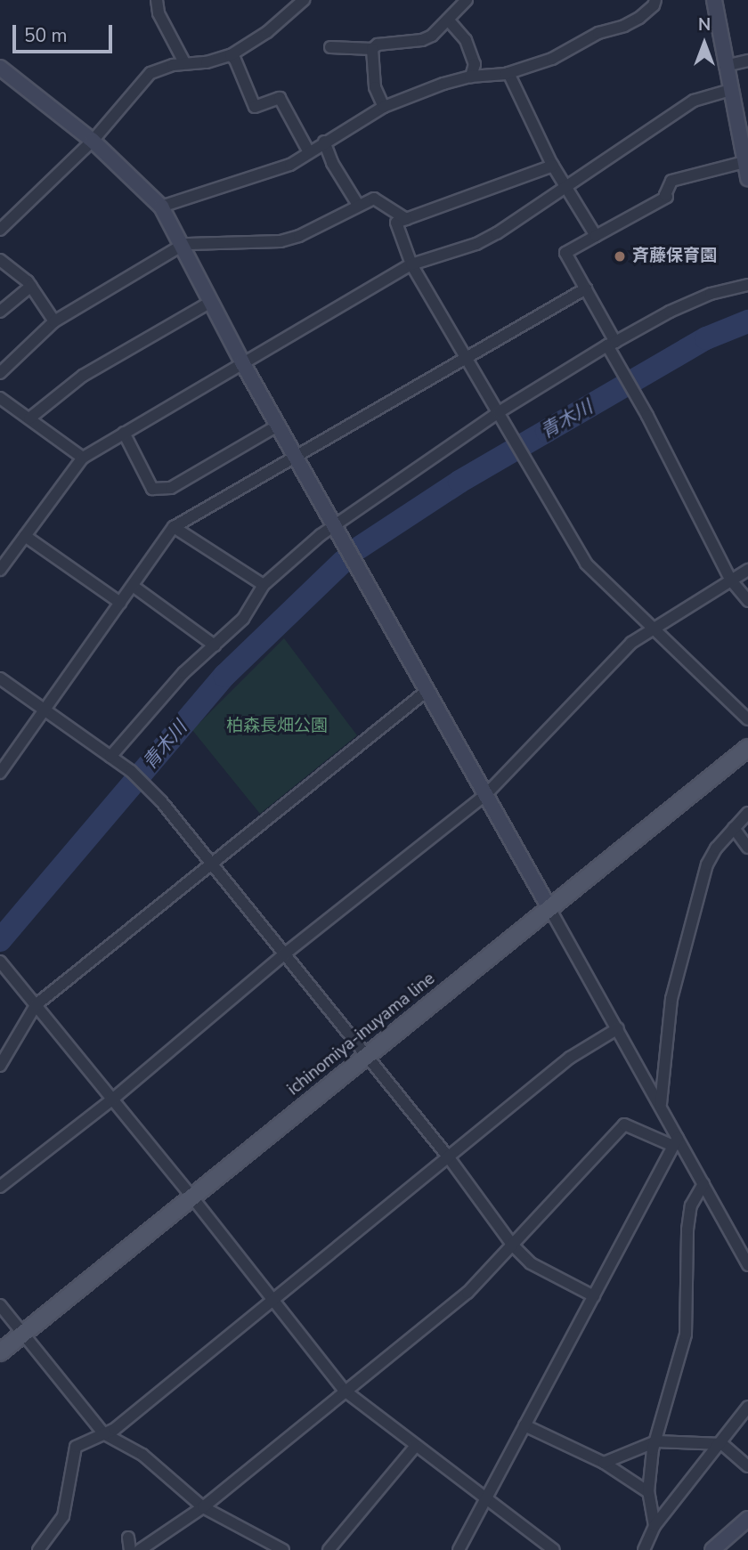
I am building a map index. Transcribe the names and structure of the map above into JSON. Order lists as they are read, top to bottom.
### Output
{
  "streets": {
    "main road": ["ichinomiya-inuyama line"]
  },
  "water": ["青木川"],
  "parks": ["柏森長畑公園"],
  "places": ["斉藤保育園"],
  "scale_bar": "50 m",
  "north": "top"
}
